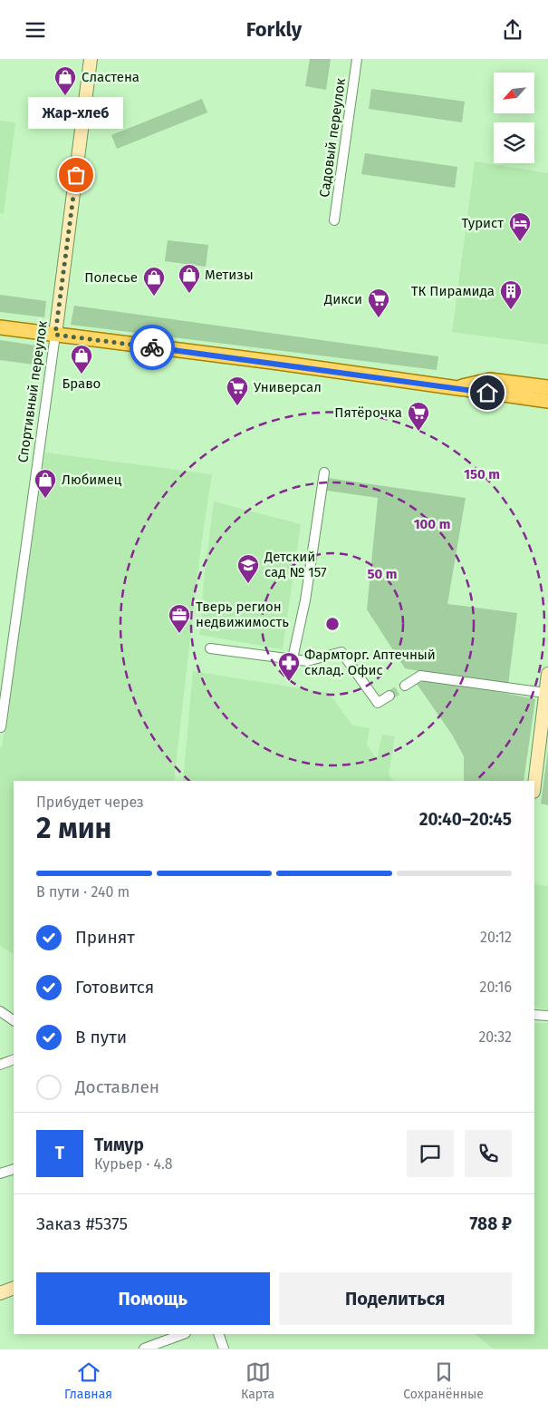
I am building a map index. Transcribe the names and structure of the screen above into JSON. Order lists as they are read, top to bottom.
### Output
{
  "streets": {
    "street": ["Садовый переулок", "Спортивный переулок"]
  },
  "places": {
    "shop": [
      "Сластена",
      "Метизы",
      "Полесье",
      "Браво",
      "Любимец"
    ],
    "other": ["Жар-хлеб"],
    "hotel": ["Турист"],
    "building": ["ТК Пирамида"],
    "supermarket": ["Дикси", "Универсал", "Пятёрочка"],
    "school or university": ["Детский сад № 157"],
    "office": ["Тверь регион недвижимость"],
    "pharmacy": ["Фармторг. Аптечный склад. Офис"]
  },
  "north": "bottom left",
  "page": {
    "header": "Forkly",
    "bubble": "Жар-хлеб",
    "heading": ["2 мин", "Прибудет через", "20:40–20:45"],
    "panel": [
      "Тимур",
      "Курьер · 4.8",
      "Заказ #5375",
      "788 ₽"
    ],
    "bar": "В пути · 240 m",
    "list": [
      ["Принят", "20:12"],
      ["Готовится", "20:16"],
      ["В пути", "20:32"],
      "Доставлен"
    ],
    "round": "Т",
    "buttons": ["Помощь", "Поделиться"],
    "tabs": ["Главная", "Карта", "Сохранённые"]
  },
  "rings": ["150 m", "100 m", "50 m"]
}
